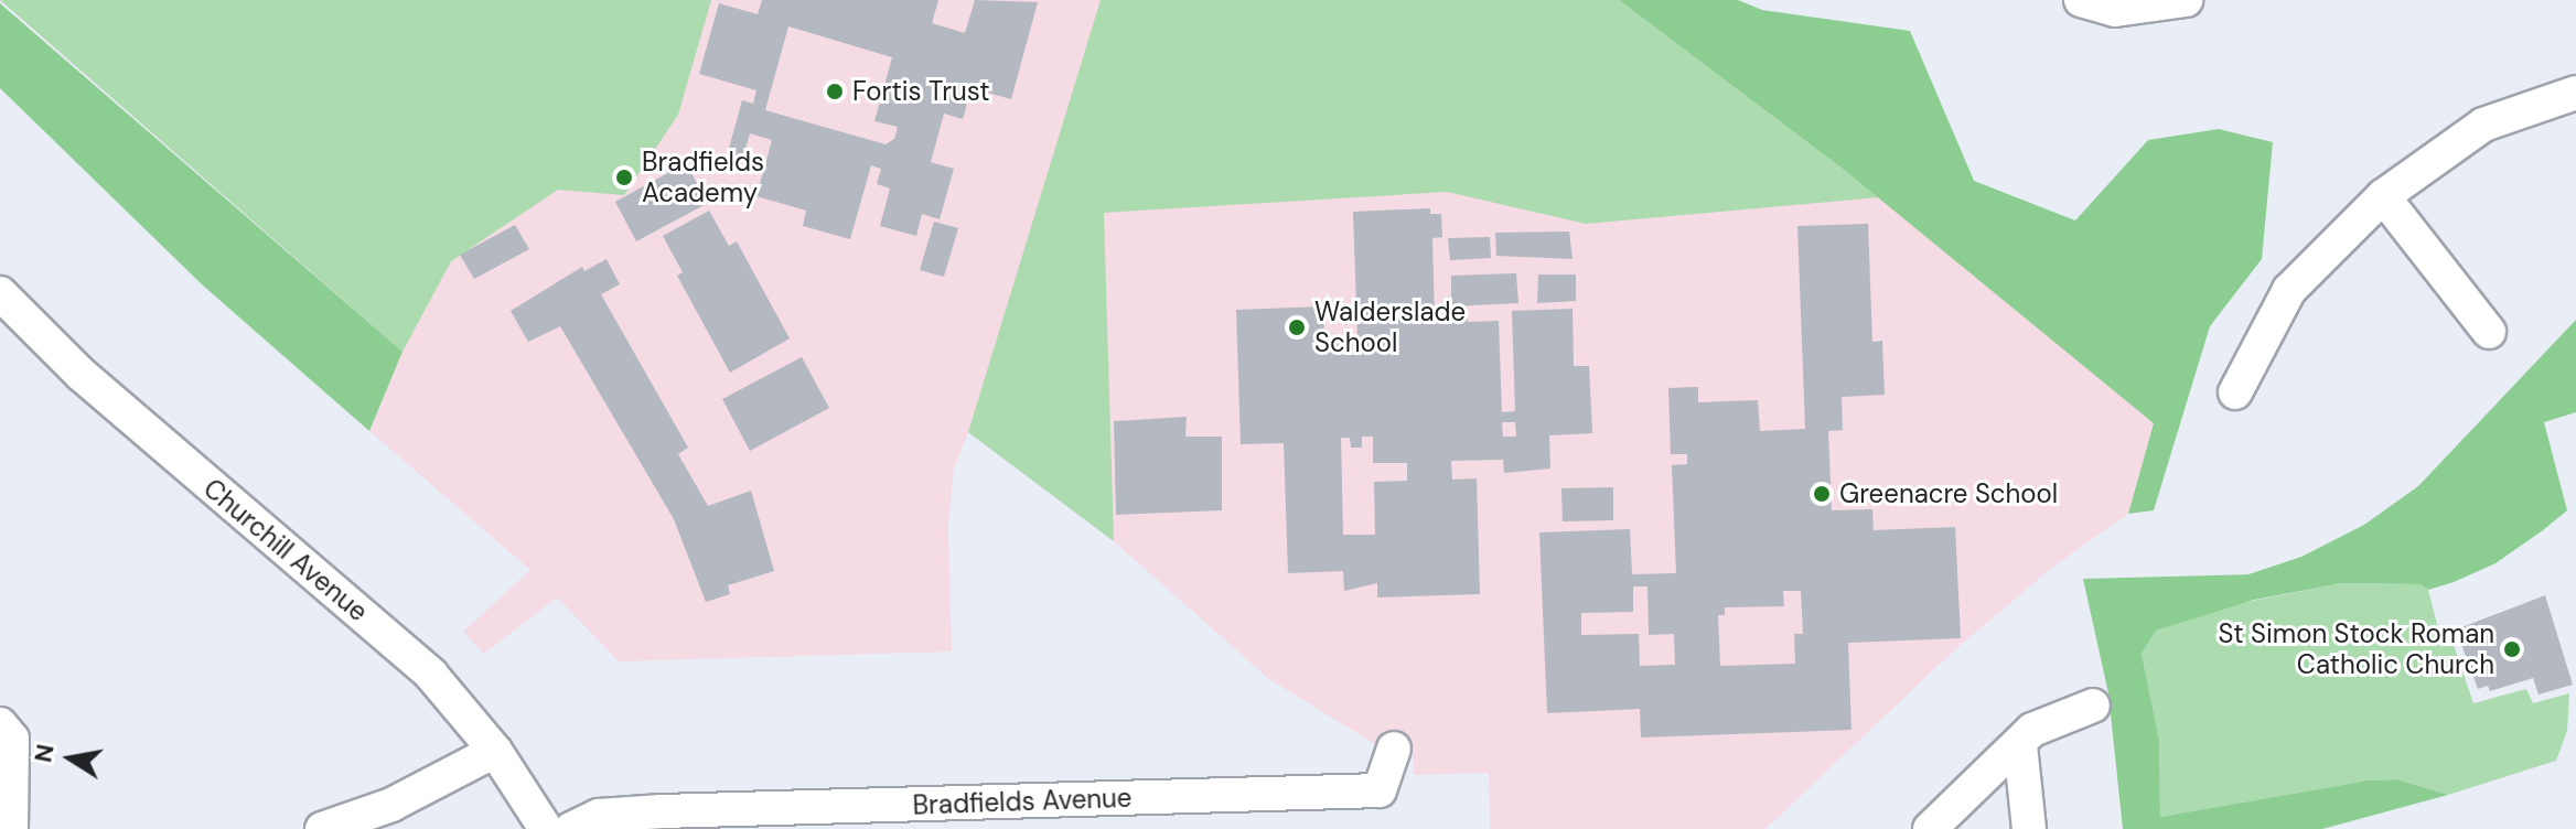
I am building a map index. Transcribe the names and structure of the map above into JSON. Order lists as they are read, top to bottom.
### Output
{
  "streets": {
    "street": ["Churchill Avenue", "Bradfields Avenue"]
  },
  "places": [
    "Fortis Trust",
    "Bradfields Academy",
    "Walderslade School",
    "Greenacre School",
    "St Simon Stock Roman Catholic Church"
  ],
  "north": "left"
}
